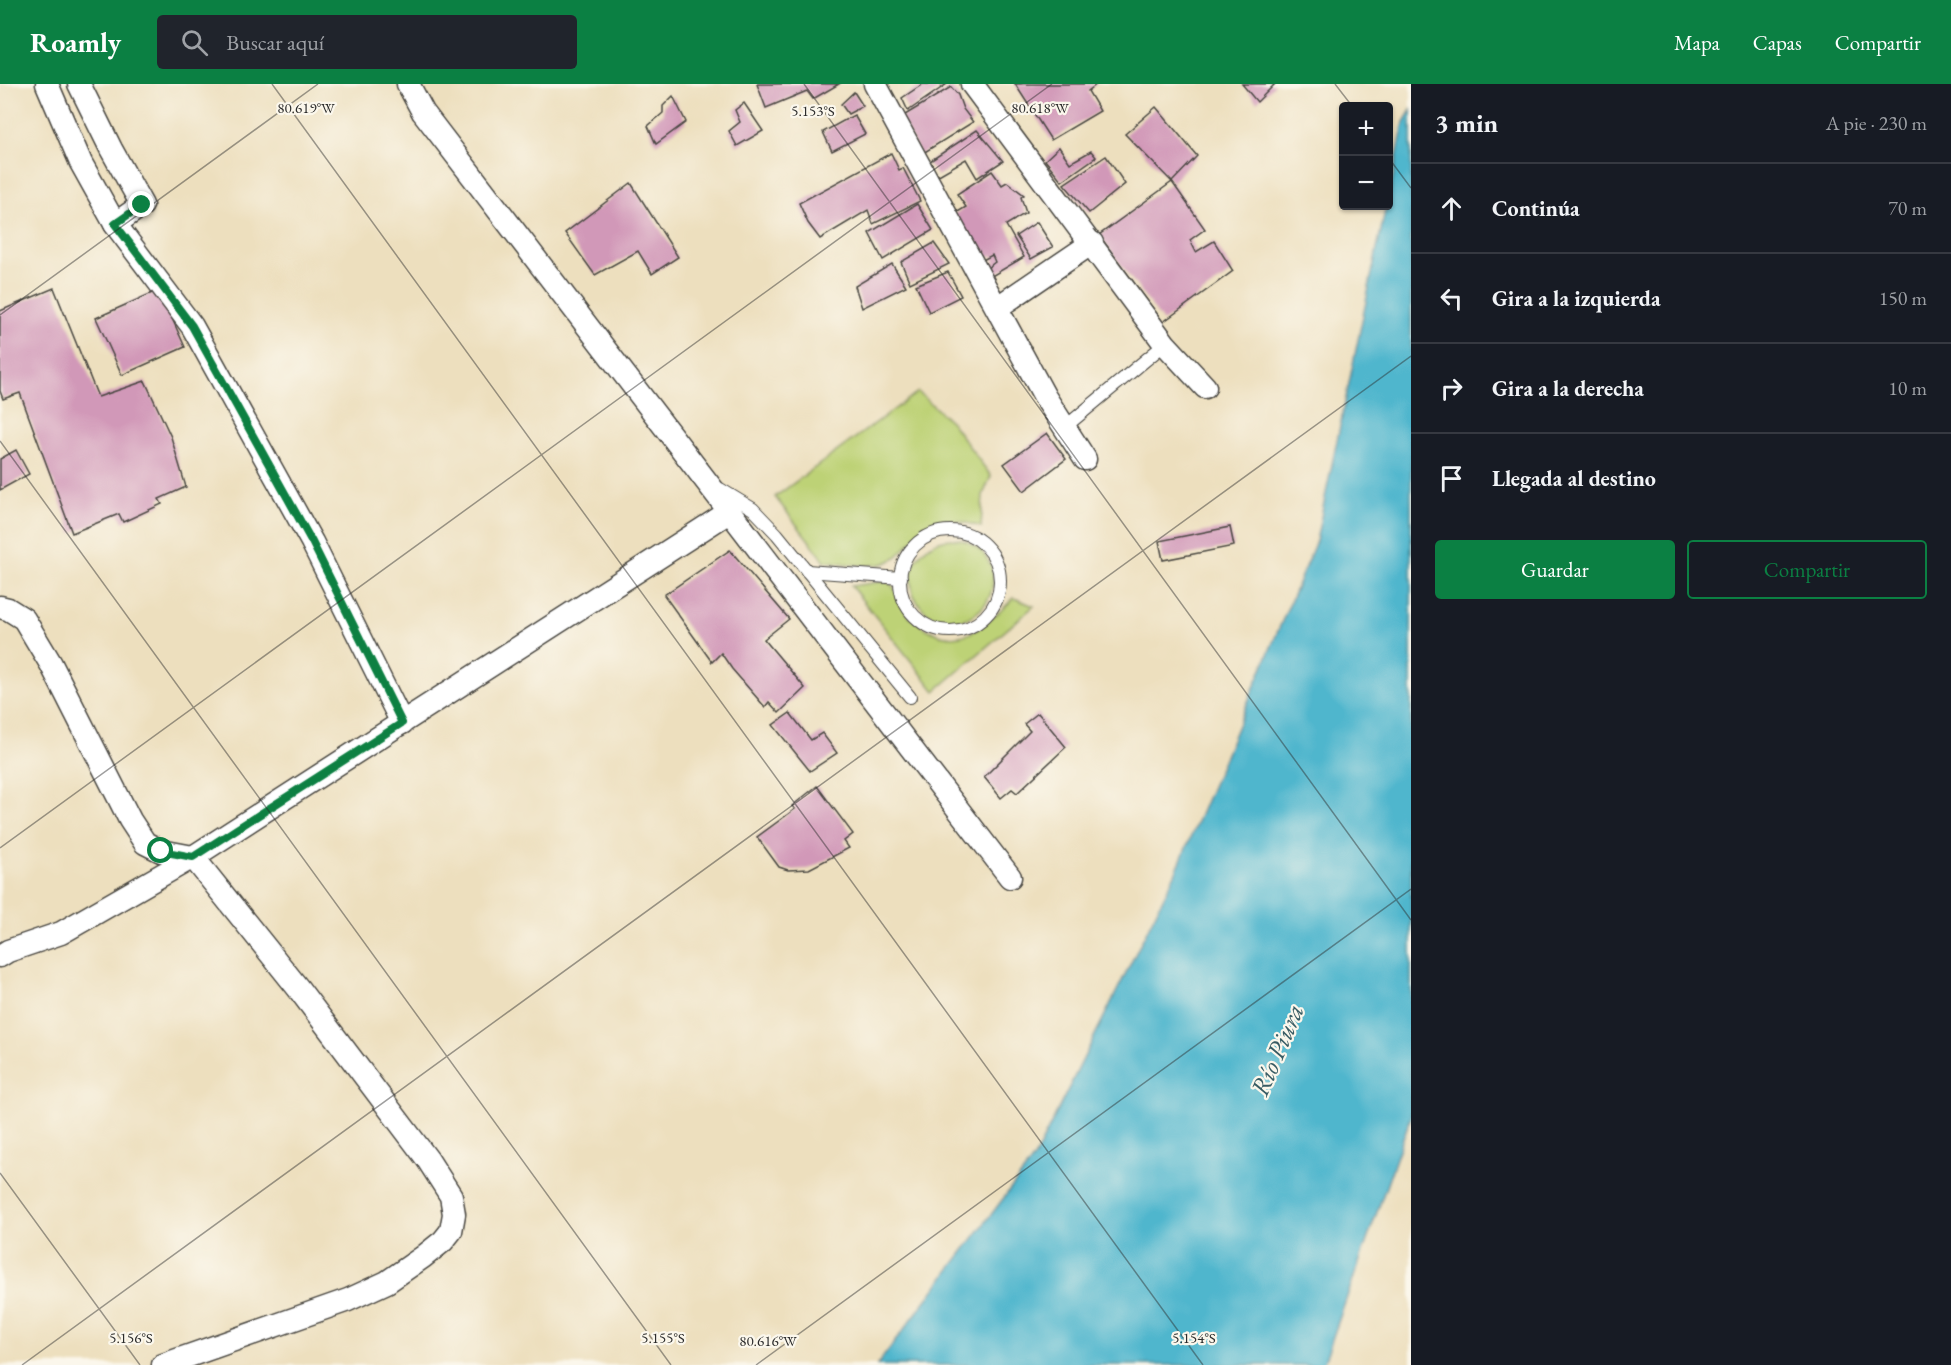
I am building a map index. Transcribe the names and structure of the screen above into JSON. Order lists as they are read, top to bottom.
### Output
{
  "water": ["Río Piura"],
  "page": {
    "header": "Roamly",
    "search": "Buscar aquí",
    "nav": ["Mapa", "Capas", "Compartir"],
    "heading": ["3 min", "A pie · 230 m"],
    "map_buttons": ["+", "−"],
    "list": [
      ["Continúa", "70 m"],
      ["Gira a la izquierda", "150 m"],
      ["Gira a la derecha", "10 m"],
      "Llegada al destino"
    ],
    "buttons": ["Guardar", "Compartir"]
  },
  "coordinates": [
    "80.619°W",
    "80.618°W",
    "5.153°S",
    "5.156°S",
    "5.155°S",
    "5.154°S",
    "80.616°W"
  ]
}
